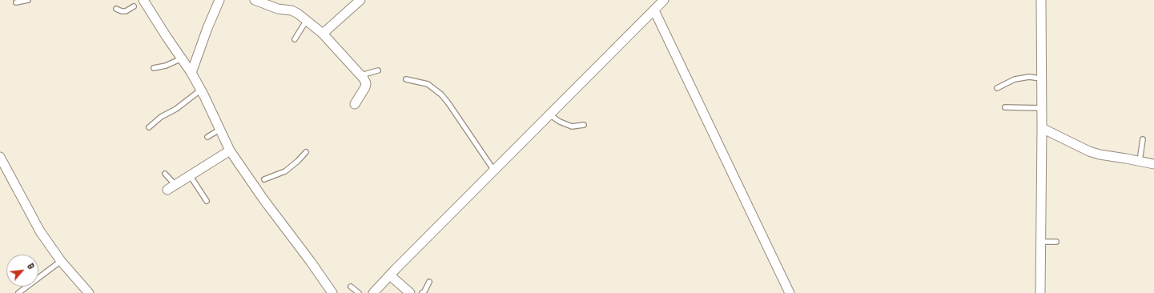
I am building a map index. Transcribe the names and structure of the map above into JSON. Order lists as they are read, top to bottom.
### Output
{
  "north": "top right"
}
